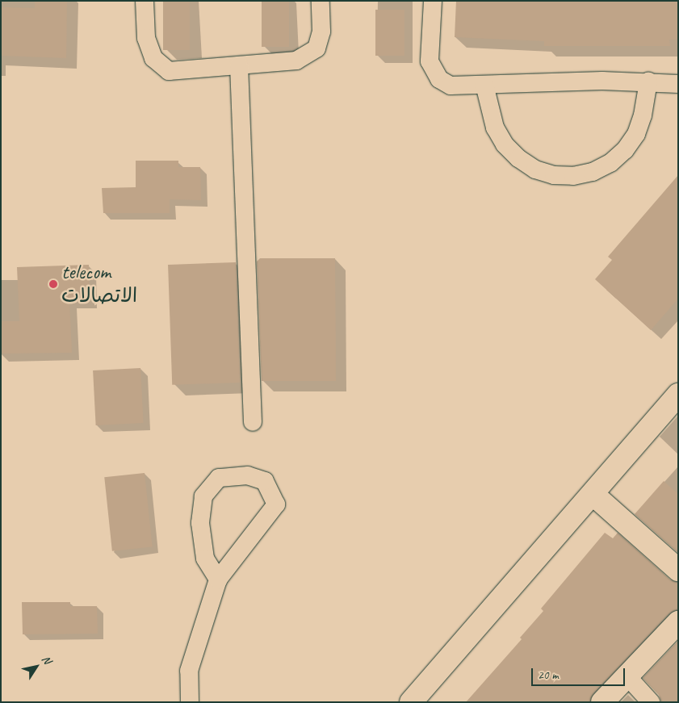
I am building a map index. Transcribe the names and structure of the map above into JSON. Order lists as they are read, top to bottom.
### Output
{
  "places": ["telecom الاتصالات"],
  "scale_bar": "20 m",
  "north": "top right"
}
